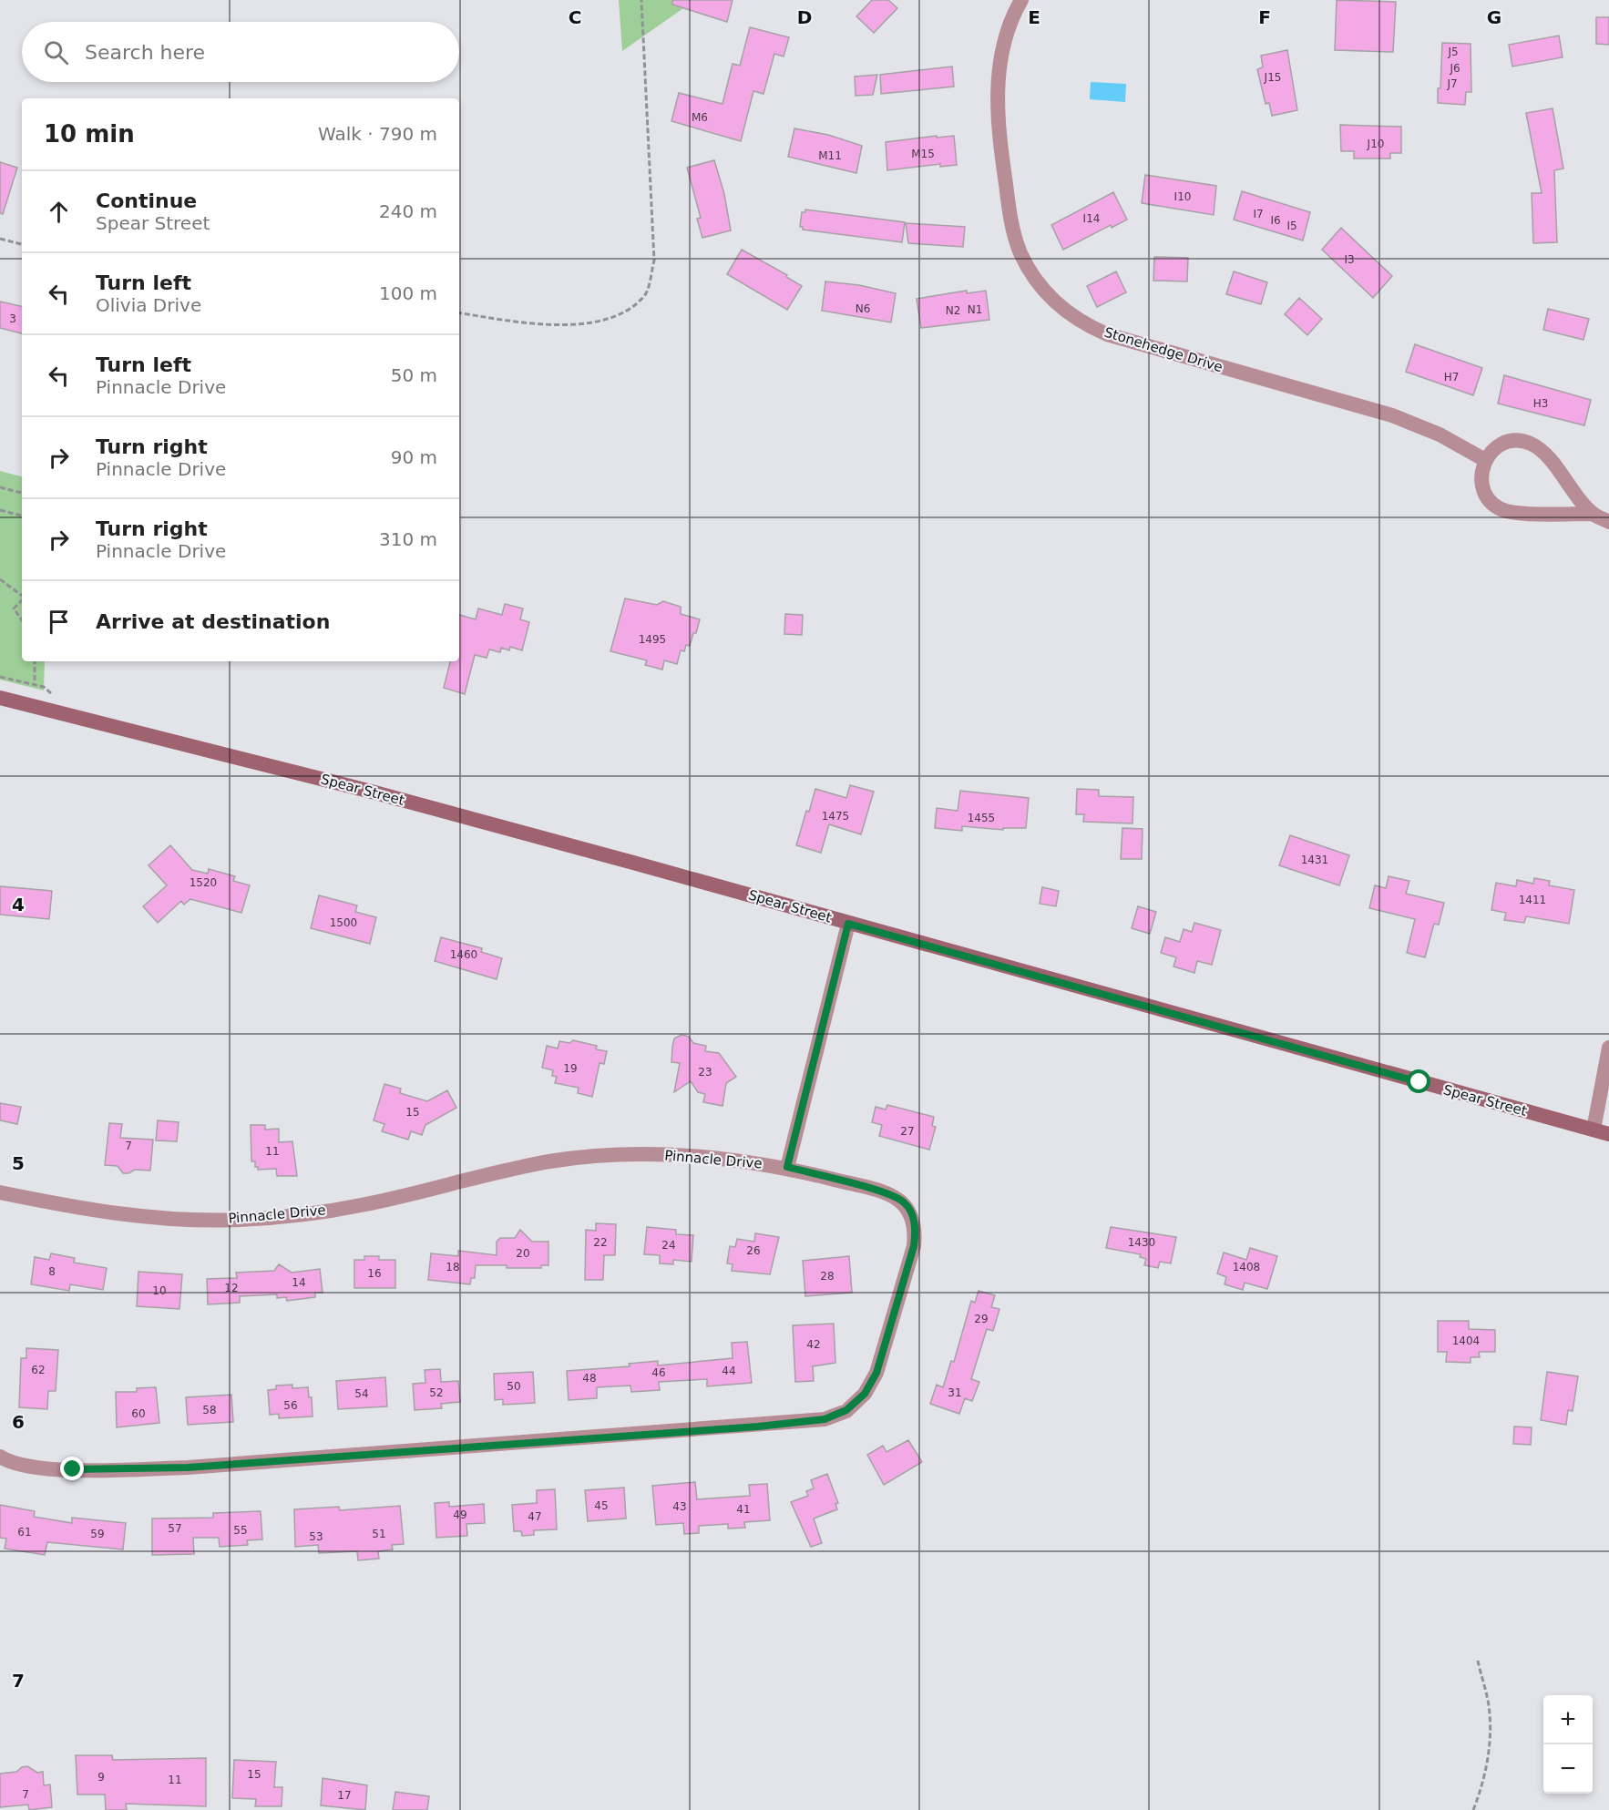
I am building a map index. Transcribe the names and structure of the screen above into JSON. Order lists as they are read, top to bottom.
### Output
{
  "streets": {
    "main road": ["Spear Street"],
    "street": ["Stonehedge Drive", "Pinnacle Drive"]
  },
  "house_numbers": [
    "J5",
    "J6",
    "J15",
    "J7",
    "M6",
    "J10",
    "M15",
    "M11",
    "I10",
    "I7",
    "I14",
    "I6",
    "I5",
    "I3",
    "N6",
    "N1",
    "N2",
    "3",
    "H7",
    "H3",
    "1495",
    "1475",
    "1455",
    "1431",
    "1520",
    "1411",
    "1500",
    "1460",
    "19",
    "23",
    "15",
    "27",
    "7",
    "11",
    "22",
    "1430",
    "24",
    "26",
    "20",
    "18",
    "1408",
    "8",
    "16",
    "28",
    "14",
    "12",
    "10",
    "29",
    "1404",
    "42",
    "62",
    "44",
    "46",
    "48",
    "50",
    "52",
    "31",
    "54",
    "56",
    "58",
    "60",
    "45",
    "43",
    "41",
    "49",
    "47",
    "57",
    "55",
    "61",
    "59",
    "51",
    "53",
    "15",
    "9",
    "11",
    "7",
    "17"
  ],
  "page": {
    "search": "Search here",
    "heading": ["10 min", "Walk · 790 m"],
    "list": [
      ["Continue", "Spear Street", "240 m"],
      ["Turn left", "Olivia Drive", "100 m"],
      ["Turn left", "Pinnacle Drive", "50 m"],
      ["Turn right", "Pinnacle Drive", "90 m"],
      ["Turn right", "Pinnacle Drive", "310 m"],
      "Arrive at destination"
    ],
    "map_buttons": ["+", "−"]
  },
  "grid": {
    "columns": [
      "C",
      "D",
      "E",
      "F",
      "G"
    ],
    "rows": [
      "4",
      "5",
      "6",
      "7"
    ]
  }
}
